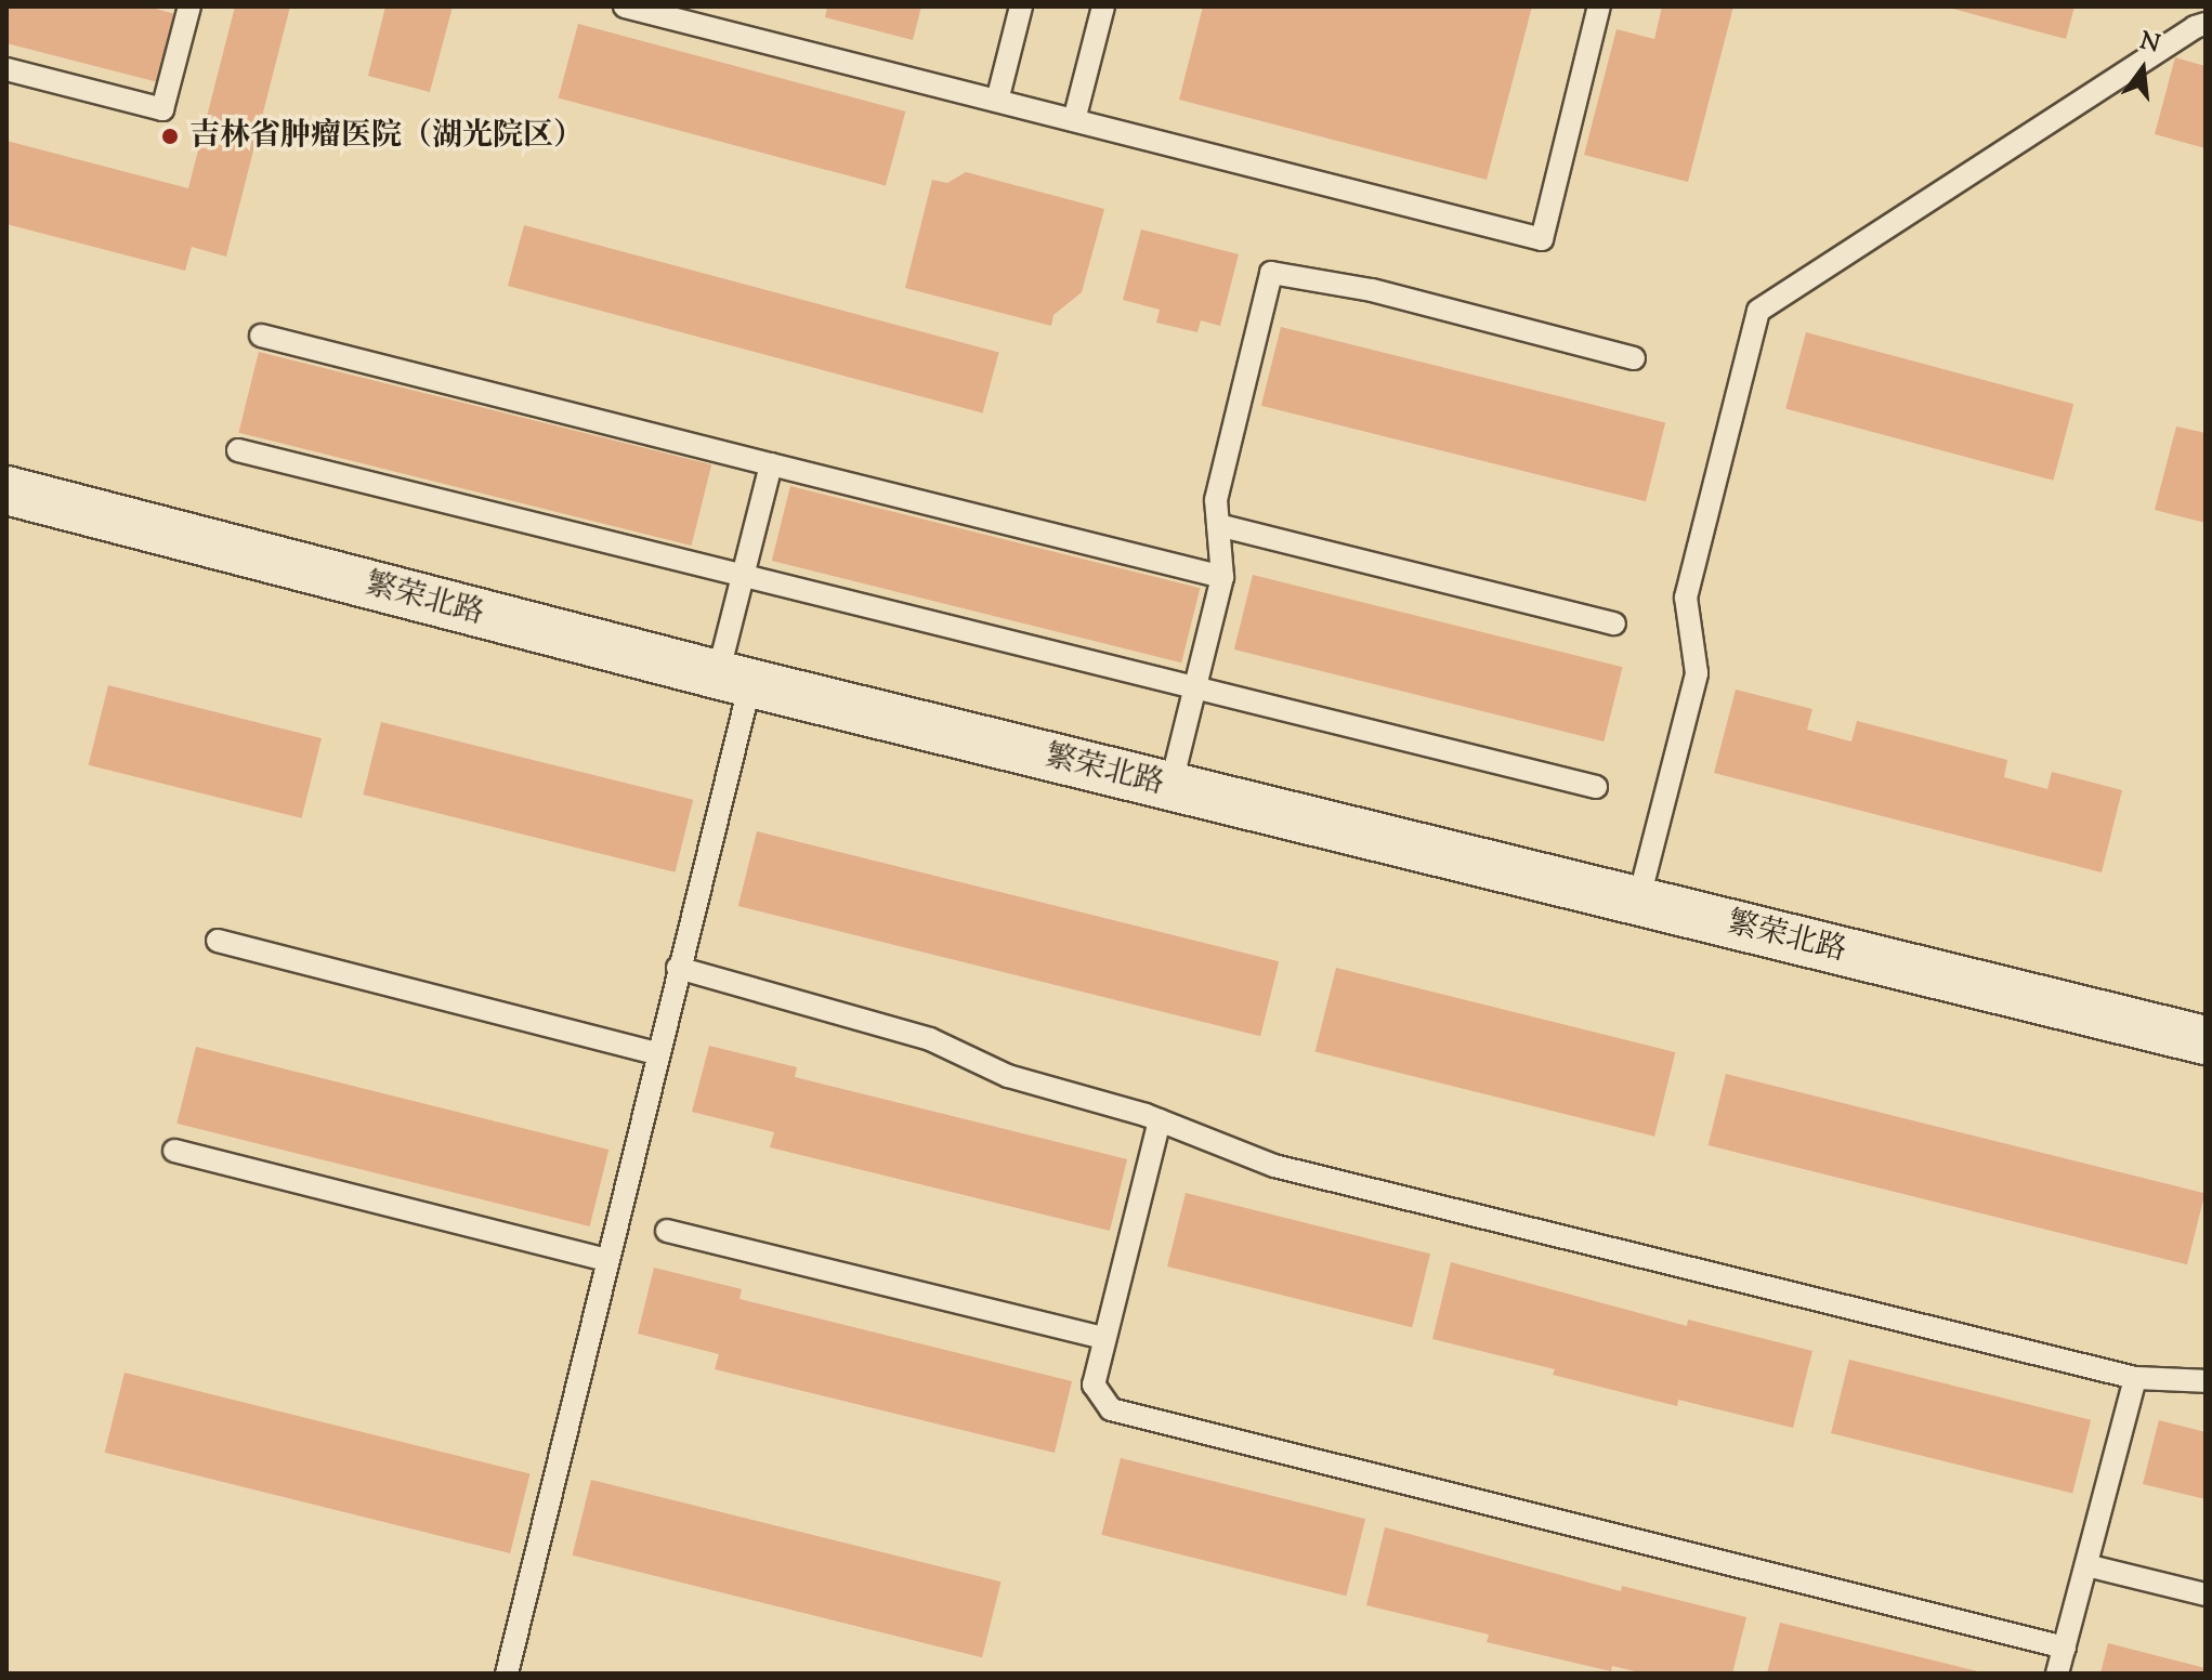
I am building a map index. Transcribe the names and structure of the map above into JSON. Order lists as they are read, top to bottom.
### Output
{
  "streets": {
    "street": ["繁荣北路"]
  },
  "places": ["吉林省肿瘤医院（湖光院区）"],
  "north": "top"
}
